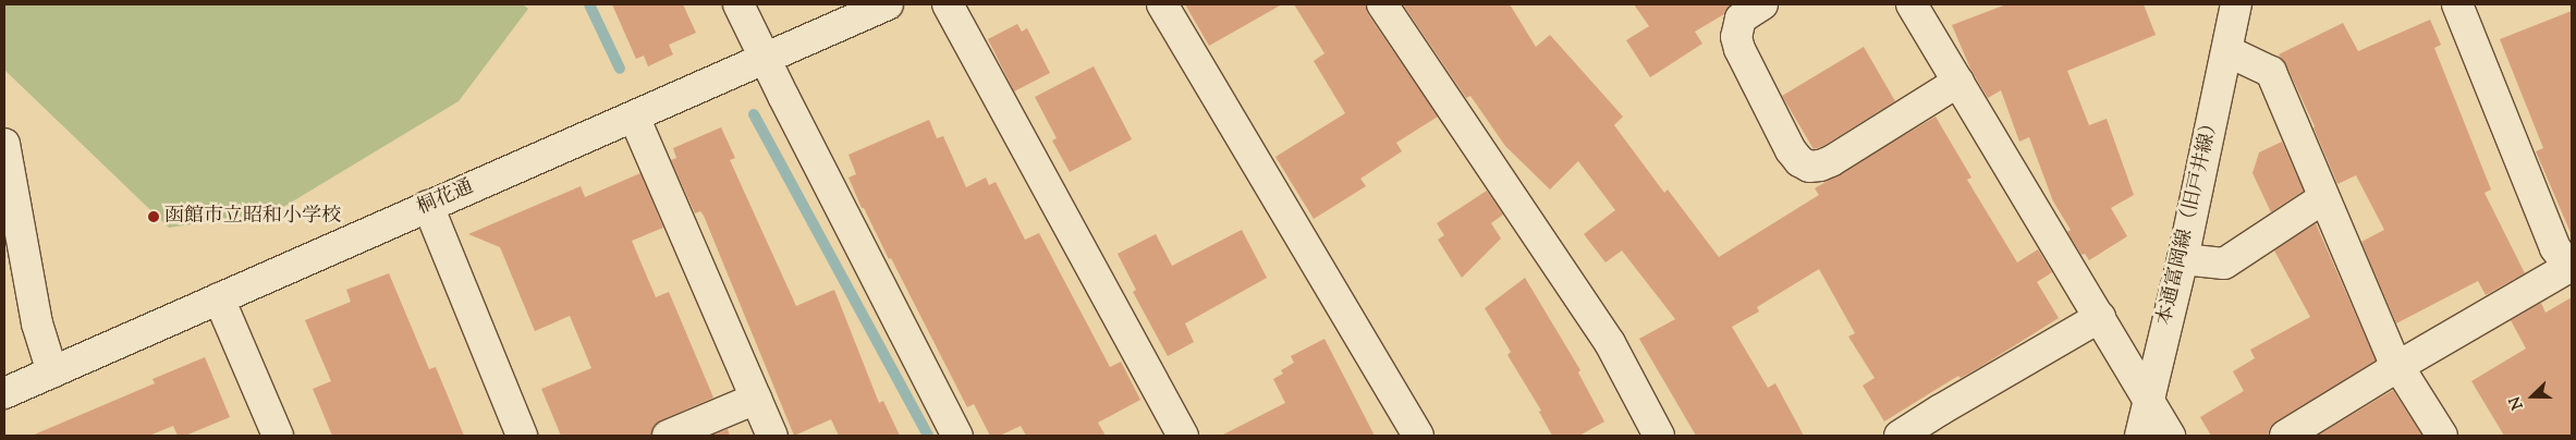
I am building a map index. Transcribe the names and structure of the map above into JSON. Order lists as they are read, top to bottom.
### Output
{
  "streets": {
    "street": ["桐花通", "本通富岡線（旧戸井線）"]
  },
  "places": ["函館市立昭和小学校"],
  "north": "left"
}
